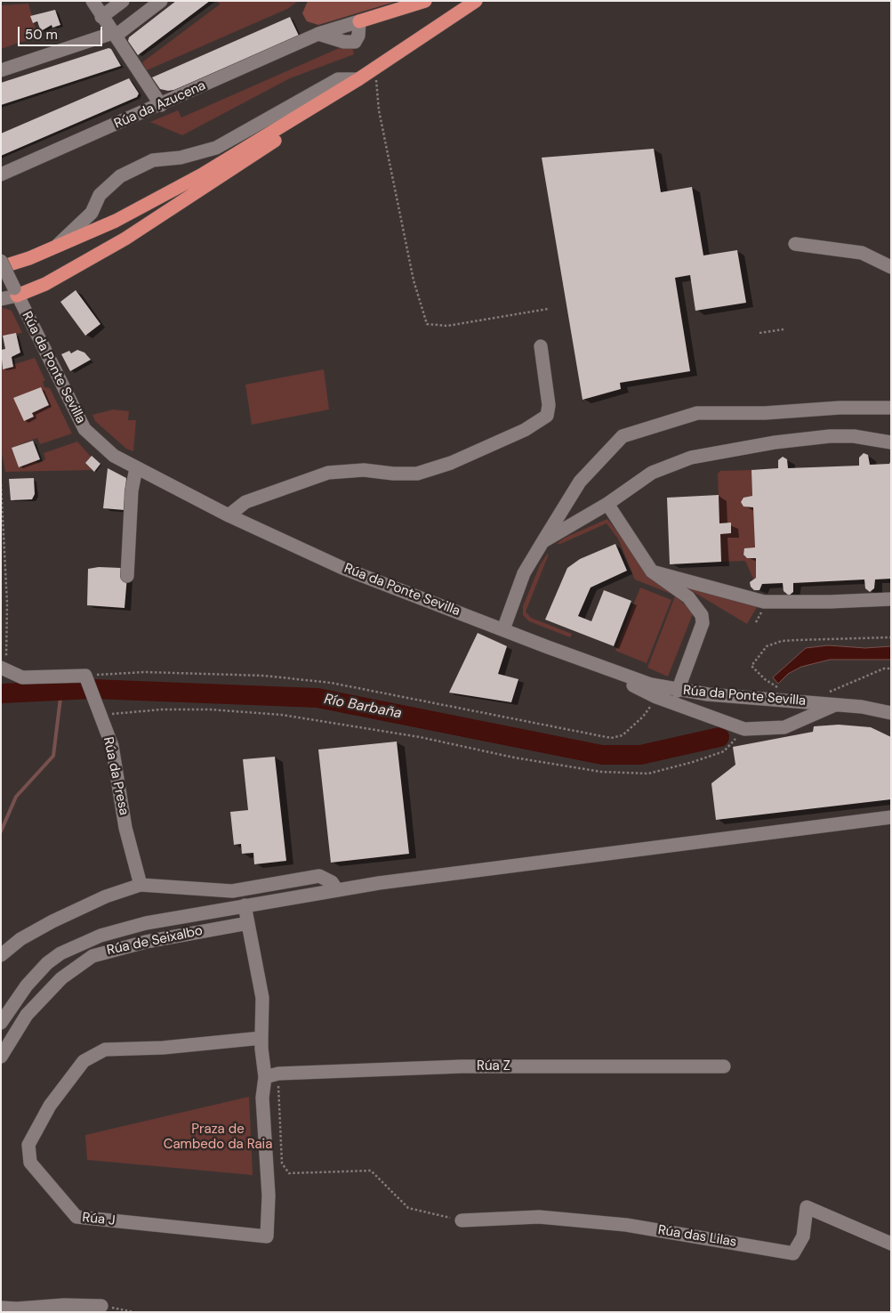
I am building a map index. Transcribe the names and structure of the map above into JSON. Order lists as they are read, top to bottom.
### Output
{
  "streets": {
    "street": [
      "Rúa da Azucena",
      "Rúa da Ponte Sevilla",
      "Rúa da Presa",
      "Rúa de Seixalbo",
      "Rúa Z",
      "Rúa J",
      "Rúa das Lilas"
    ]
  },
  "crossings": [
    ["Rúa de Seixalbo", "Rúa J"],
    ["Rúa Z", "Rúa J"]
  ],
  "water": ["Río Barbaña"],
  "parks": ["Praza de Cambedo da Raia"],
  "scale_bar": "50 m"
}
